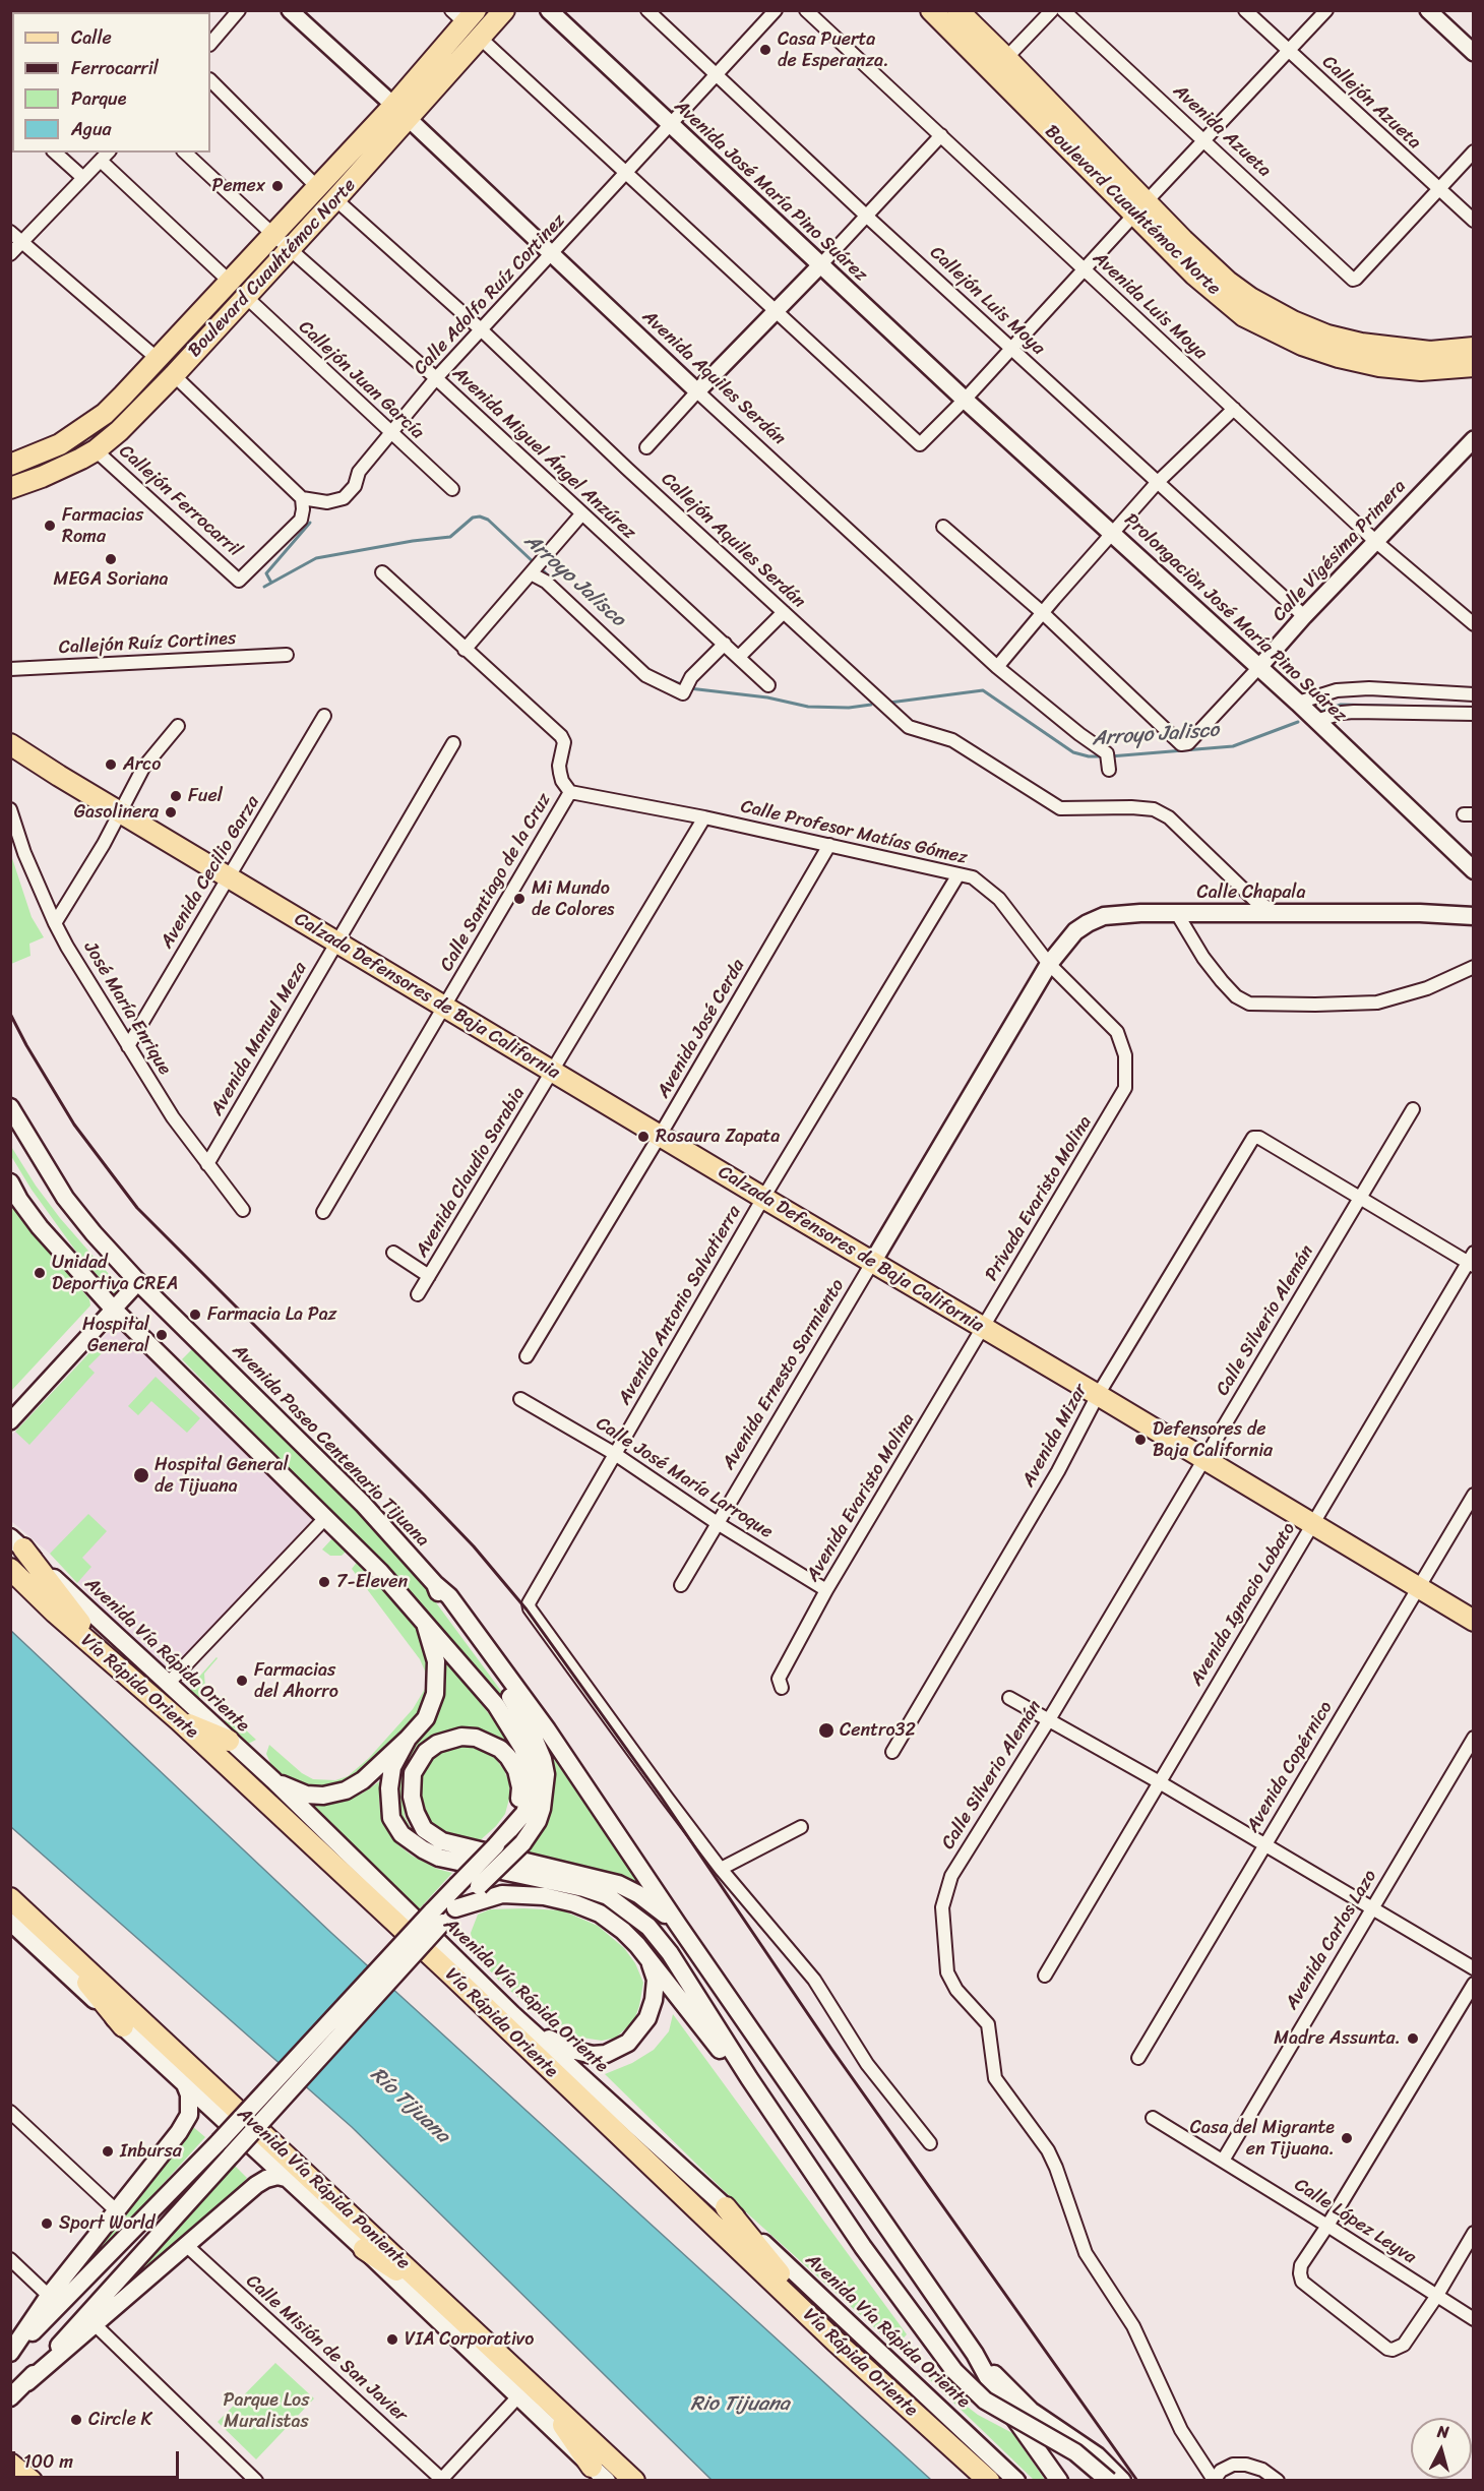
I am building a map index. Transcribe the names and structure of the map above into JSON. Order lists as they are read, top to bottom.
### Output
{
  "streets": {
    "main road": [
      "Avenida José María Pino Suárez",
      "Boulevard Cuauhtémoc Norte",
      "Prolongaciòn José María Pino Suárez",
      "Calle Chapala",
      "Calzada Defensores de Baja California",
      "Avenida Ernesto Sarmiento",
      "Avenida Paseo Centenario Tijuana",
      "Avenida Vía Rápida Oriente",
      "Vía Rápida Oriente",
      "Avenida Vía Rápida Poniente"
    ],
    "street": [
      "Callejón Azueta",
      "Avenida Azueta",
      "Calle Adolfo Ruíz Cortinez",
      "Callejón Luis Moya",
      "Avenida Luis Moya",
      "Avenida Aquiles Serdán",
      "Callejón Juan García",
      "Avenida Miguel Ángel Anzúrez",
      "Callejón Ferrocarril",
      "Callejón Aquiles Serdán",
      "Calle Vigésima Primera",
      "Callejón Ruíz Cortines",
      "Calle Profesor Matías Gómez",
      "Avenida Cecilio Garza",
      "Calle Santiago de la Cruz",
      "José María Enrique",
      "Avenida José Cerda",
      "Avenida Manuel Meza",
      "Avenida Claudio Sarabia",
      "Privada Evaristo Molina",
      "Avenida Antonio Salvatierra",
      "Calle Silverio Alemán",
      "Avenida Mizar",
      "Calle José María Larroque",
      "Avenida Evaristo Molina",
      "Avenida Ignacio Lobato",
      "Avenida Copérnico",
      "Avenida Carlos Lazo",
      "Calle López Leyva",
      "Calle Misión de San Javier"
    ]
  },
  "crossings": [
    ["Callejón Azueta", "Avenida Azueta"],
    ["Avenida José María Pino Suárez", "Calle Adolfo Ruíz Cortinez"],
    ["Avenida José María Pino Suárez", "Prolongaciòn José María Pino Suárez"],
    ["Boulevard Cuauhtémoc Norte", "Avenida Aquiles Serdán"],
    ["Boulevard Cuauhtémoc Norte", "Callejón Juan García"],
    ["Boulevard Cuauhtémoc Norte", "Avenida Miguel Ángel Anzúrez"],
    ["Boulevard Cuauhtémoc Norte", "Callejón Ferrocarril"],
    ["Boulevard Cuauhtémoc Norte", "Callejón Aquiles Serdán"],
    ["Calle Adolfo Ruíz Cortinez", "Callejón Luis Moya"],
    ["Calle Adolfo Ruíz Cortinez", "Avenida Aquiles Serdán"],
    ["Calle Adolfo Ruíz Cortinez", "Callejón Juan García"],
    ["Calle Adolfo Ruíz Cortinez", "Avenida Miguel Ángel Anzúrez"],
    ["Calle Adolfo Ruíz Cortinez", "Callejón Ferrocarril"],
    ["Calle Adolfo Ruíz Cortinez", "Callejón Aquiles Serdán"],
    ["Callejón Luis Moya", "Calle Vigésima Primera"],
    ["Avenida Luis Moya", "Calle Vigésima Primera"],
    ["Callejón Aquiles Serdán", "Calle Chapala"],
    ["Calle Vigésima Primera", "Prolongaciòn José María Pino Suárez"],
    ["Calle Profesor Matías Gómez", "Calle Santiago de la Cruz"],
    ["Calle Profesor Matías Gómez", "Calle Chapala"],
    ["Calle Profesor Matías Gómez", "Avenida José Cerda"],
    ["Calle Profesor Matías Gómez", "Avenida Claudio Sarabia"],
    ["Calle Profesor Matías Gómez", "Privada Evaristo Molina"],
    ["Calle Profesor Matías Gómez", "Avenida Antonio Salvatierra"],
    ["Calle Profesor Matías Gómez", "Avenida Ernesto Sarmiento"],
    ["Avenida Cecilio Garza", "Calzada Defensores de Baja California"],
    ["Avenida Cecilio Garza", "José María Enrique"],
    ["Calle Santiago de la Cruz", "Calzada Defensores de Baja California"],
    ["Calle Chapala", "Avenida Ernesto Sarmiento"],
    ["Calzada Defensores de Baja California", "Avenida José Cerda"],
    ["Calzada Defensores de Baja California", "Avenida Manuel Meza"],
    ["Calzada Defensores de Baja California", "Avenida Claudio Sarabia"],
    ["Calzada Defensores de Baja California", "Privada Evaristo Molina"],
    ["Calzada Defensores de Baja California", "Avenida Antonio Salvatierra"],
    ["Calzada Defensores de Baja California", "Calle Silverio Alemán"],
    ["Calzada Defensores de Baja California", "Avenida Ernesto Sarmiento"],
    ["Calzada Defensores de Baja California", "Avenida Mizar"],
    ["Calzada Defensores de Baja California", "Avenida Evaristo Molina"],
    ["Calzada Defensores de Baja California", "Avenida Ignacio Lobato"],
    ["Calzada Defensores de Baja California", "Avenida Copérnico"],
    ["José María Enrique", "Avenida Manuel Meza"],
    ["Privada Evaristo Molina", "Avenida Evaristo Molina"],
    ["Avenida Antonio Salvatierra", "Calle José María Larroque"],
    ["Calle Silverio Alemán", "Avenida Mizar"],
    ["Avenida Ernesto Sarmiento", "Calle José María Larroque"],
    ["Calle José María Larroque", "Avenida Evaristo Molina"],
    ["Avenida Carlos Lazo", "Calle López Leyva"]
  ],
  "water": ["Arroyo Jalisco", "Río Tijuana", "Rio Tijuana"],
  "parks": ["Parque Los Muralistas"],
  "places": [
    "Casa Puerta de Esperanza.",
    "Pemex",
    "Farmacias Roma",
    "MEGA Soriana",
    "Arco",
    "Fuel",
    "Gasolinera",
    "Mi Mundo de Colores",
    "Rosaura Zapata",
    "Unidad Deportiva CREA",
    "Farmacia La Paz",
    "Hospital General",
    "Defensores de Baja California",
    "Hospital General de Tijuana",
    "7-Eleven",
    "Farmacias del Ahorro",
    "Centro32",
    "Madre Assunta.",
    "Casa del Migrante en Tijuana.",
    "Inbursa",
    "Sport World",
    "VIA Corporativo",
    "Circle K"
  ],
  "legend": [
    "Calle",
    "Ferrocarril",
    "Parque",
    "Agua"
  ],
  "scale_bar": "100 m",
  "north": "top"
}
